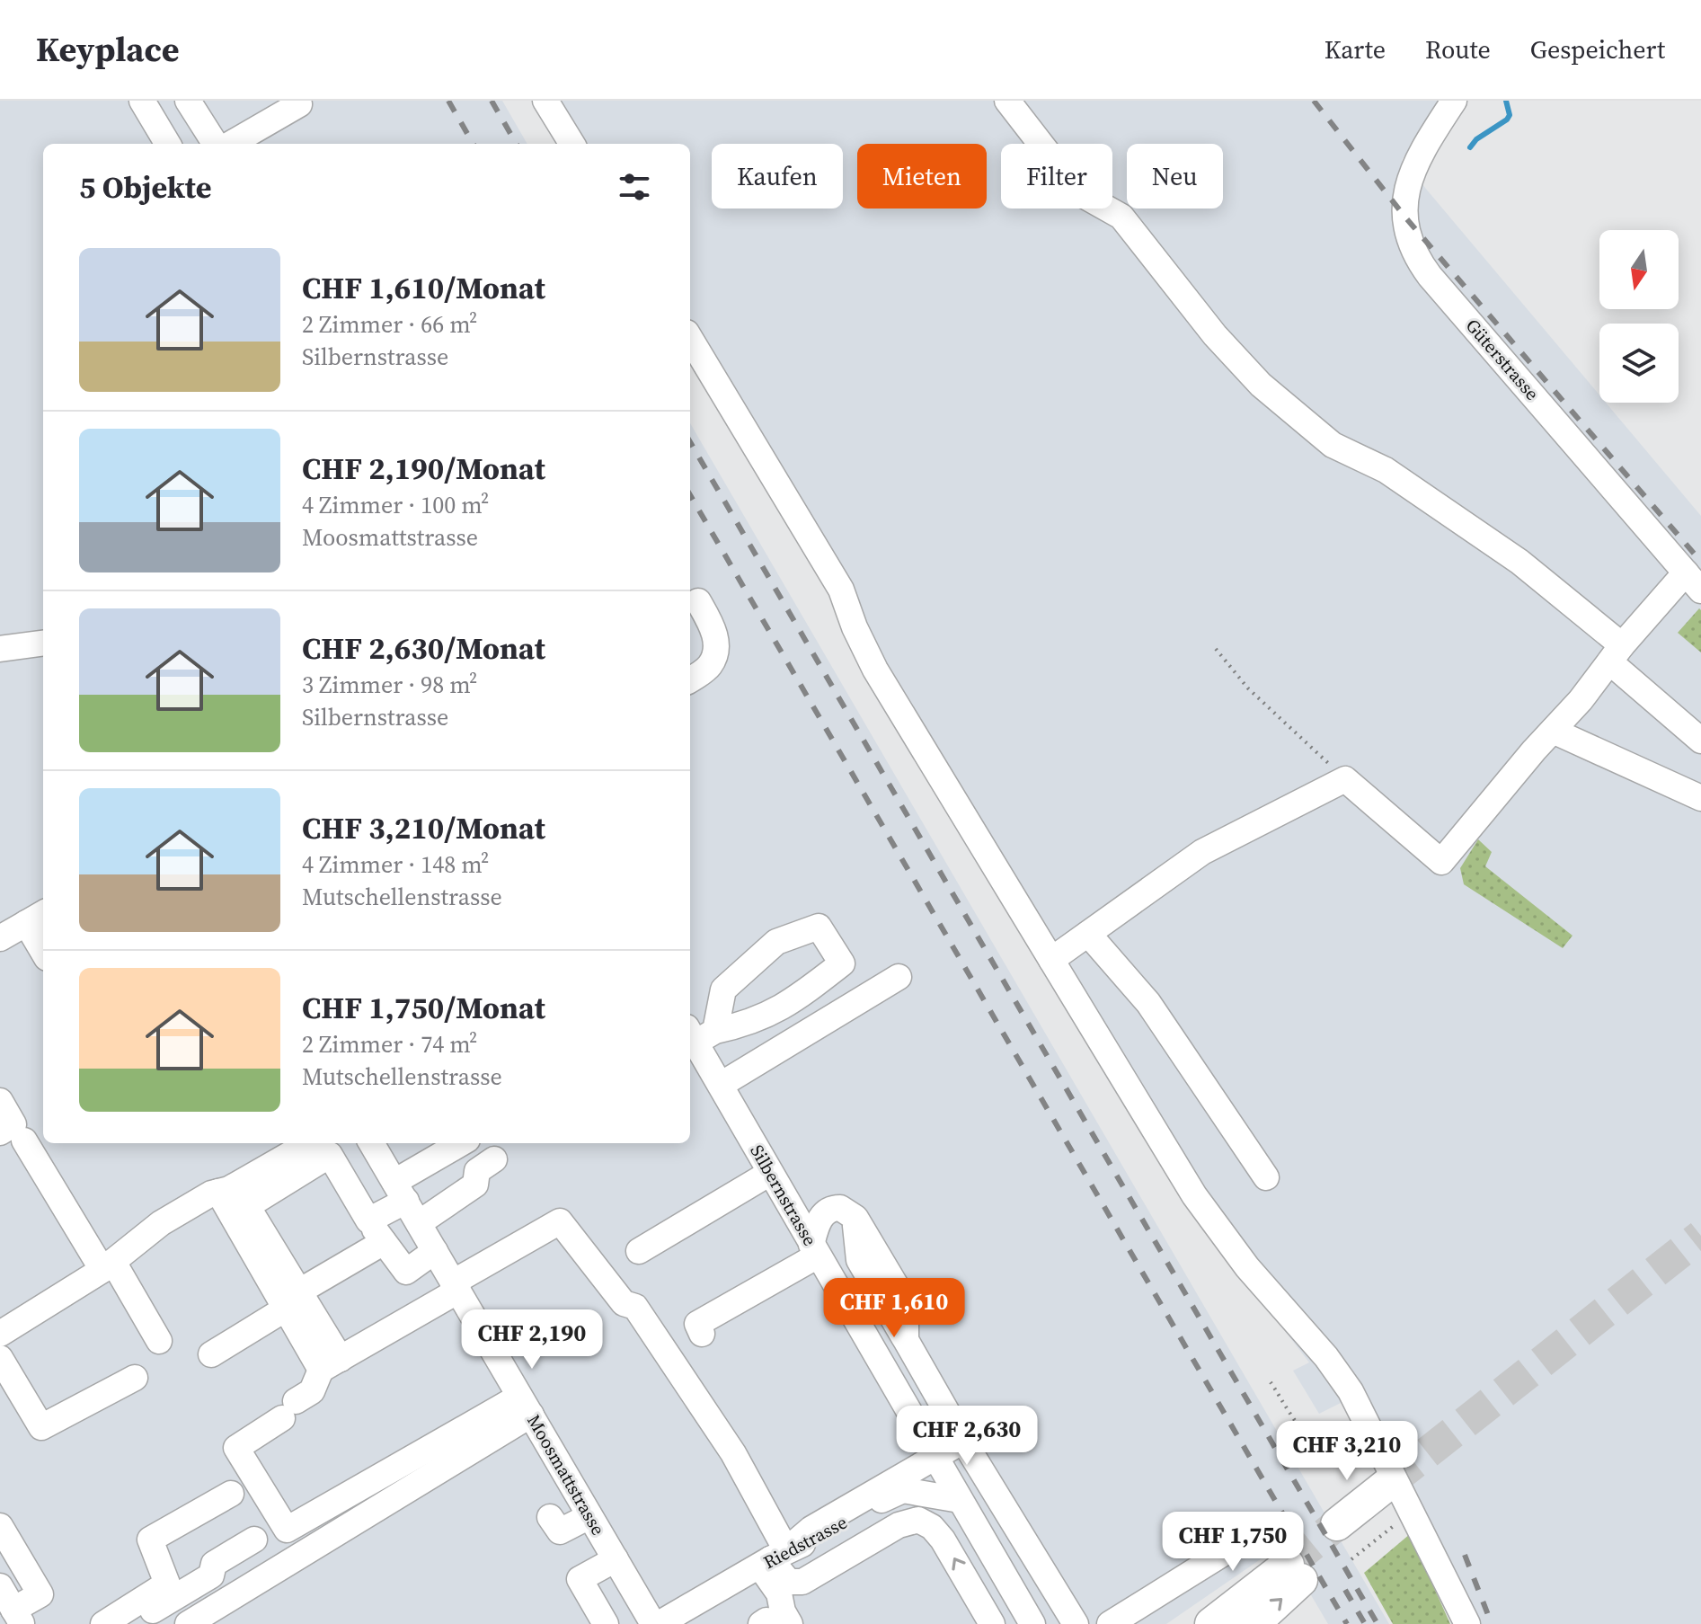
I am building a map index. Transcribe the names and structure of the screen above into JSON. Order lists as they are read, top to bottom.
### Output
{
  "streets": {
    "street": [
      "Güterstrasse",
      "Silbernstrasse",
      "Moosmattstrasse",
      "Riedstrasse"
    ]
  },
  "crossings": [
    ["Silbernstrasse", "Riedstrasse"],
    ["Moosmattstrasse", "Riedstrasse"]
  ],
  "north": "bottom",
  "page": {
    "header": "Keyplace",
    "nav": ["Karte", "Route", "Gespeichert"],
    "chip": [
      "Kaufen",
      "Mieten",
      "Filter",
      "Neu"
    ],
    "heading": "5 Objekte",
    "list": [
      {
        "name": "CHF 1,610/Monat",
        "note": "2 Zimmer · 66 m² · Silbernstrasse"
      },
      {
        "name": "CHF 2,190/Monat",
        "note": "4 Zimmer · 100 m² · Moosmattstrasse"
      },
      {
        "name": "CHF 2,630/Monat",
        "note": "3 Zimmer · 98 m² · Silbernstrasse"
      },
      {
        "name": "CHF 3,210/Monat",
        "note": "4 Zimmer · 148 m² · Mutschellenstrasse"
      },
      {
        "name": "CHF 1,750/Monat",
        "note": "2 Zimmer · 74 m² · Mutschellenstrasse"
      }
    ],
    "price": [
      "CHF 1,610",
      "CHF 2,190",
      "CHF 2,630",
      "CHF 3,210",
      "CHF 1,750"
    ]
  }
}
